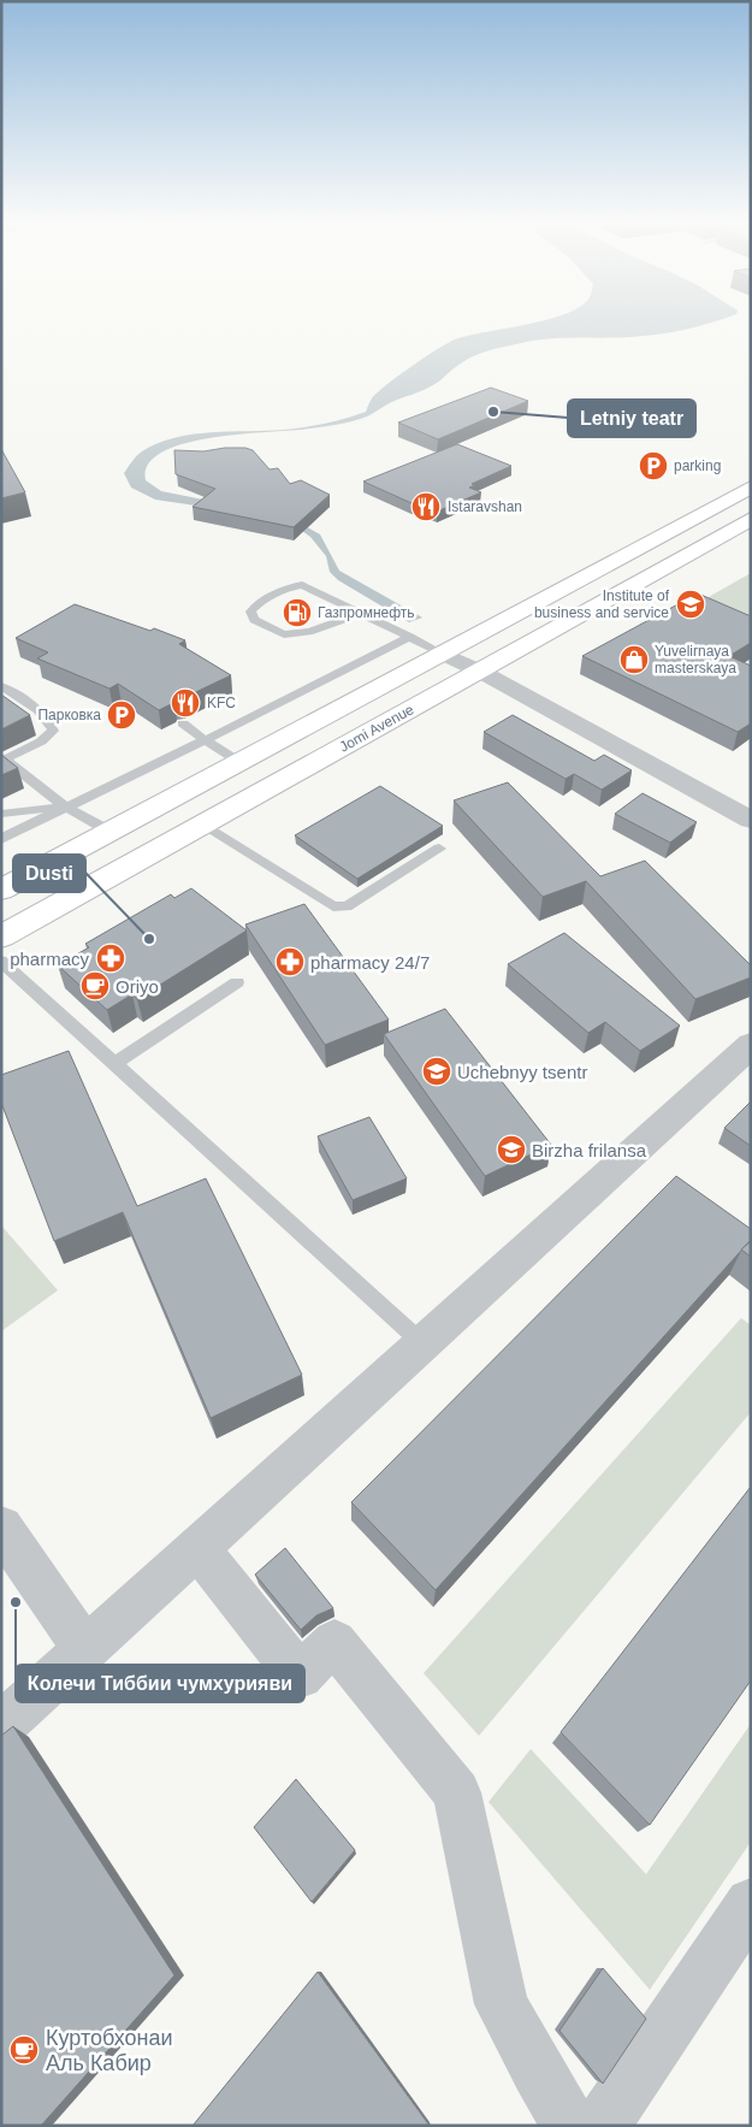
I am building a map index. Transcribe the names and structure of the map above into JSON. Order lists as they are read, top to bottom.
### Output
{
  "streets": {
    "main road": ["Jomi Avenue"]
  },
  "places": {
    "other": ["Letniy teatr", "Dusti", "Колечи Тиббии чумхурияви"],
    "parking": ["parking", "Парковка"],
    "restaurant": ["Istaravshan", "KFC"],
    "school or university": ["Institute of business and service", "Uchebnyy tsentr", "Birzha frilansa"],
    "fuel station": ["Газпромнефть"],
    "shop": ["Yuvelirnaya masterskaya"],
    "pharmacy": ["pharmacy", "pharmacy 24/7"],
    "cafe": ["Oriyo", "Куртобхонаи Аль Кабир"]
  }
}
